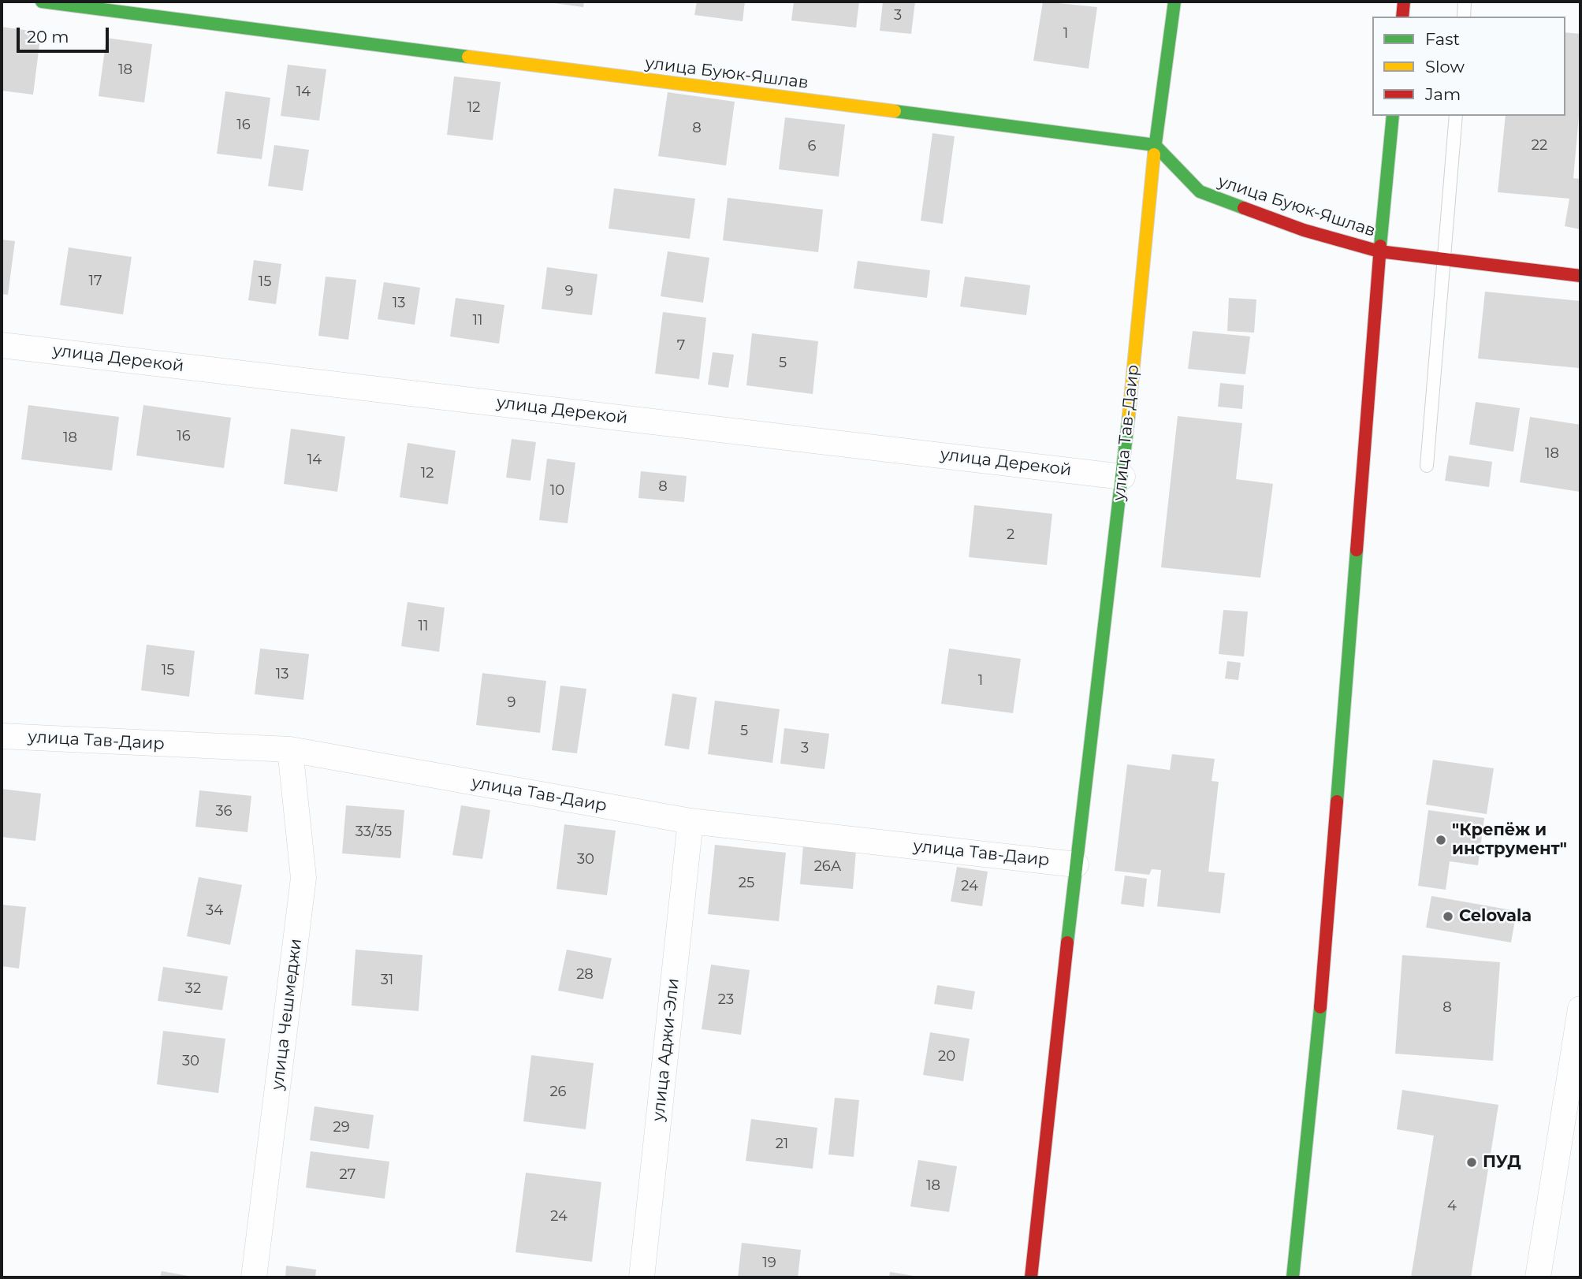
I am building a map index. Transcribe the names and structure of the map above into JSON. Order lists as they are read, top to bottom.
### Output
{
  "streets": {
    "street": [
      "улица Буюк-Яшлав",
      "улица Дерекой",
      "улица Тав-Даир",
      "улица Чешмеджи",
      "улица Аджи-Эли"
    ]
  },
  "crossings": [
    ["улица Буюк-Яшлав", "улица Тав-Даир"],
    ["улица Дерекой", "улица Тав-Даир"],
    ["улица Тав-Даир", "улица Чешмеджи"],
    ["улица Тав-Даир", "улица Аджи-Эли"]
  ],
  "places": ["\"Крепёж и инструмент\"", "Celovala", "ПУД"],
  "house_numbers": [
    "3",
    "1",
    "18",
    "14",
    "12",
    "16",
    "8",
    "22",
    "6",
    "17",
    "15",
    "9",
    "13",
    "11",
    "7",
    "5",
    "16",
    "18",
    "18",
    "14",
    "12",
    "8",
    "10",
    "2",
    "11",
    "15",
    "13",
    "1",
    "9",
    "5",
    "3",
    "36",
    "33/35",
    "30",
    "26А",
    "25",
    "24",
    "34",
    "28",
    "31",
    "32",
    "23",
    "8",
    "20",
    "30",
    "26",
    "29",
    "21",
    "27",
    "18",
    "4",
    "24",
    "19"
  ],
  "legend": ["Fast", "Slow", "Jam"],
  "scale_bar": "20 m"
}
